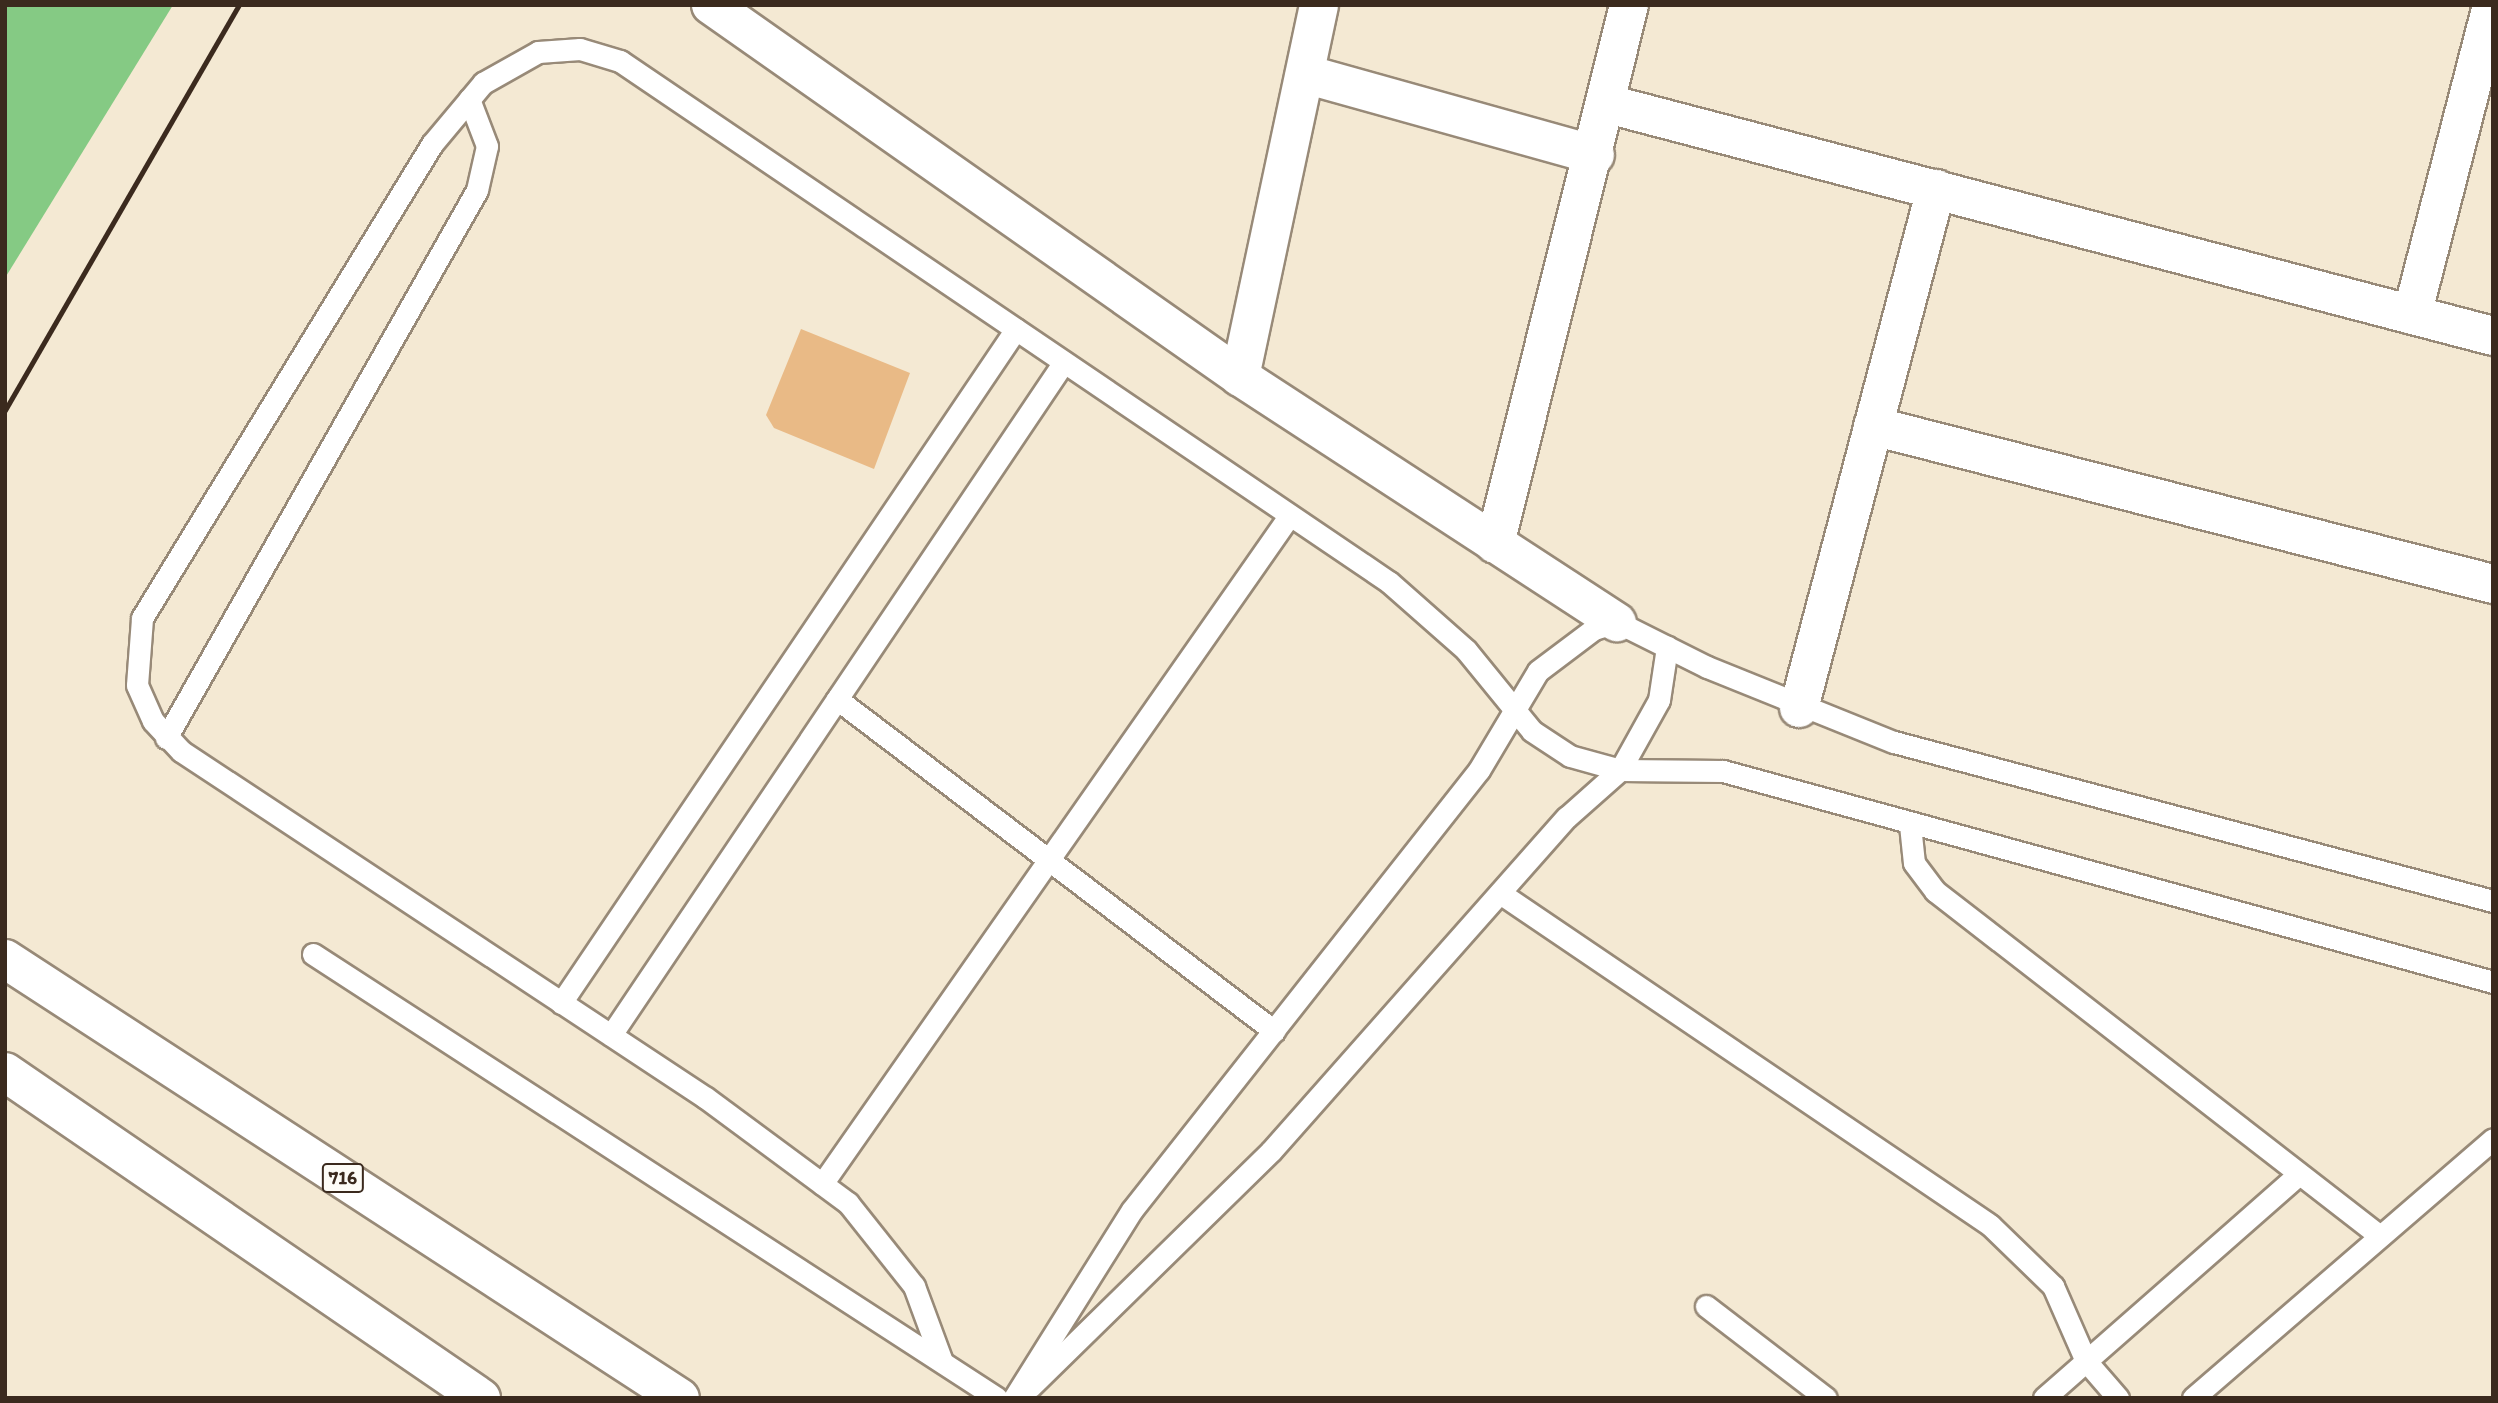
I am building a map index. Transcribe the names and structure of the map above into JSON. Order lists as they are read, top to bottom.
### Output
{
  "streets": {
    "street": ["716"]
  }
}
